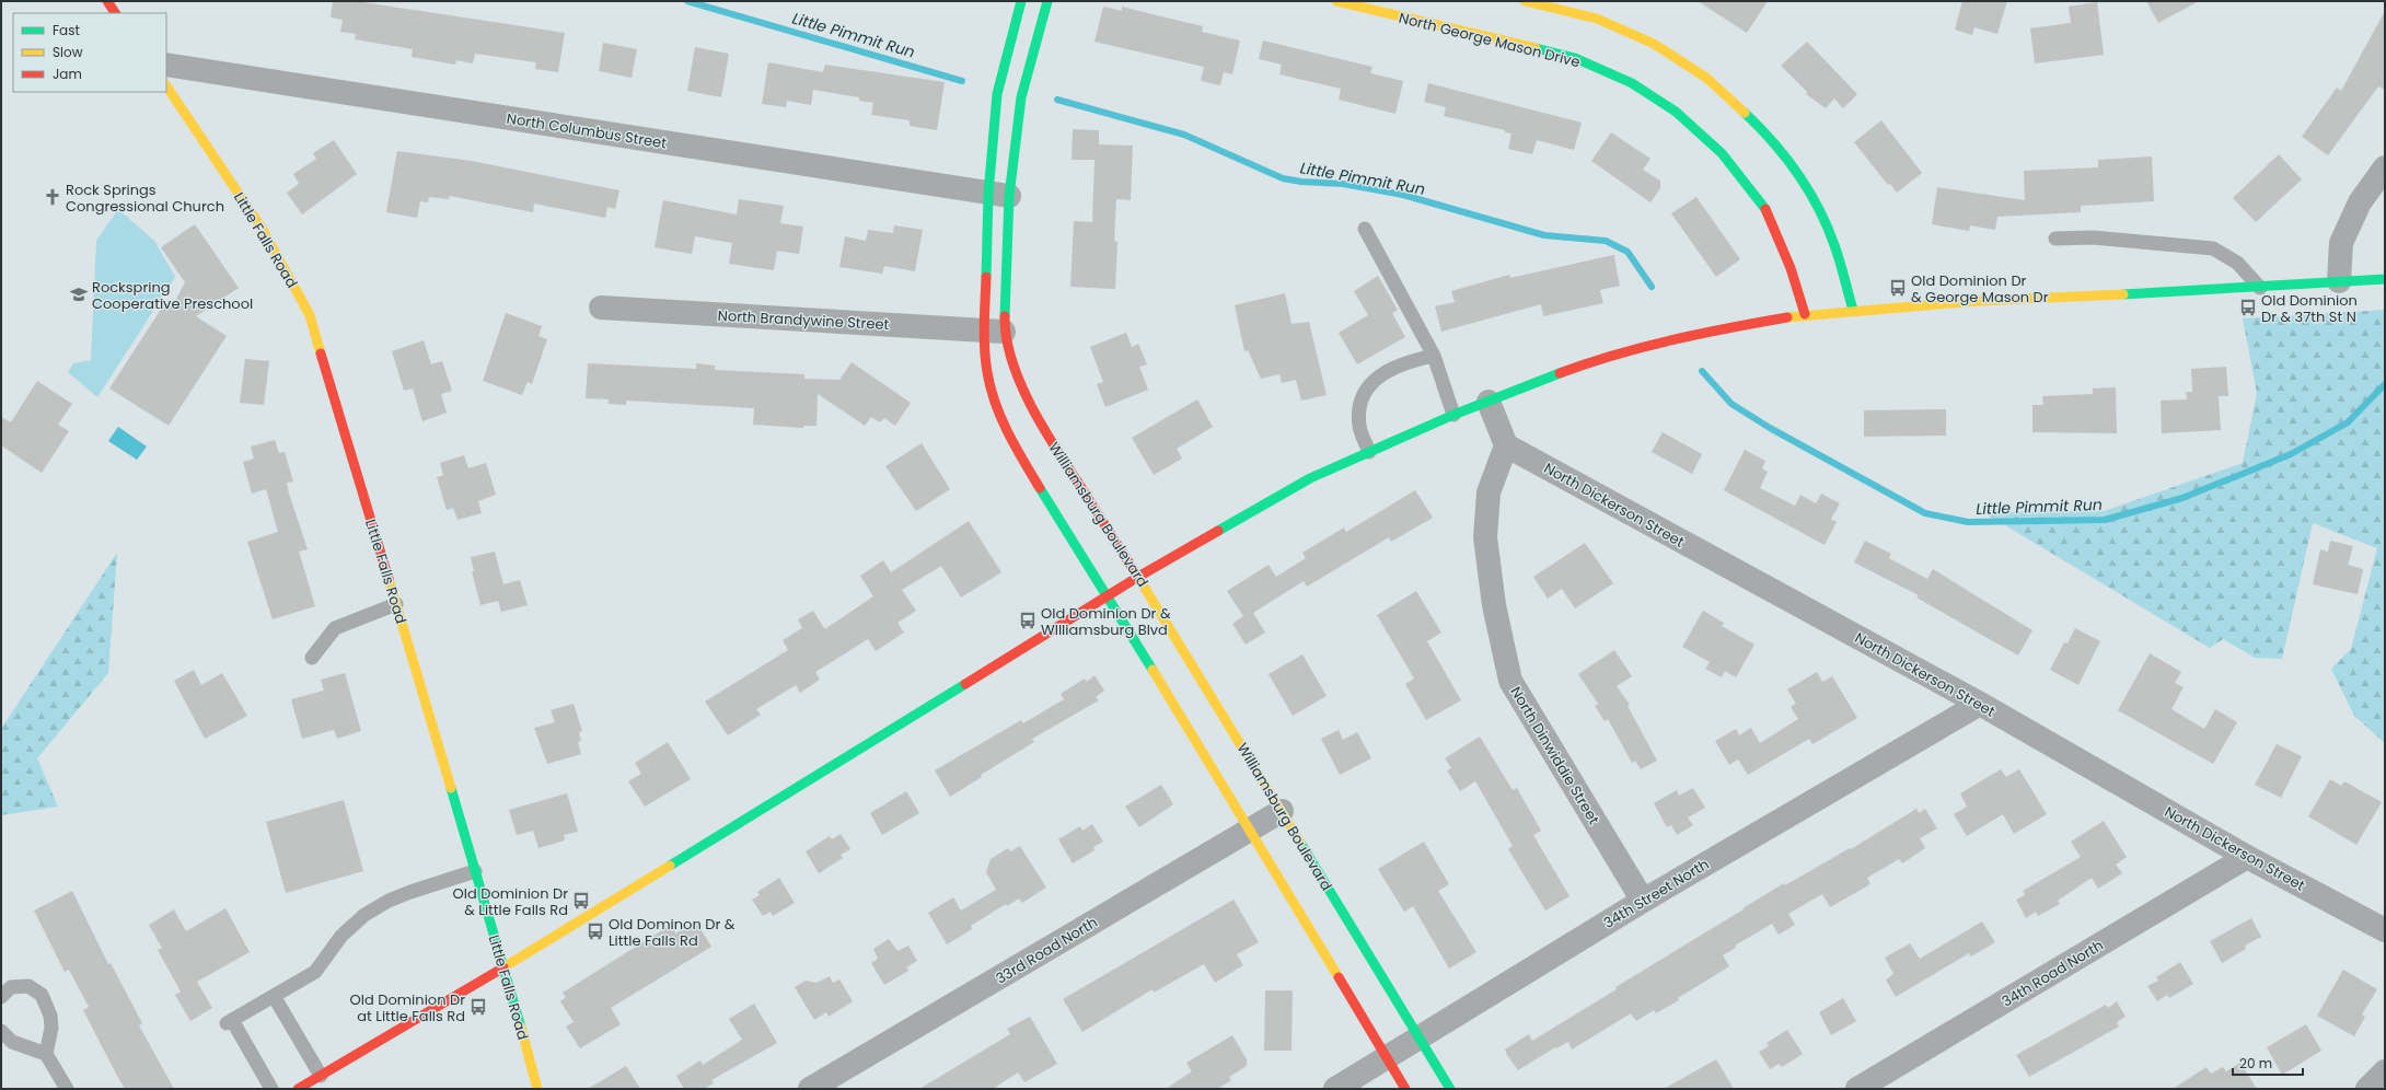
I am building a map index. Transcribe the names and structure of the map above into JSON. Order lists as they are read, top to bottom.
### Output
{
  "streets": {
    "main road": ["North George Mason Drive", "Little Falls Road", "Williamsburg Boulevard"],
    "street": [
      "North Columbus Street",
      "North Brandywine Street",
      "North Dickerson Street",
      "North Dinwiddie Street",
      "34th Street North",
      "33rd Road North",
      "34th Road North"
    ]
  },
  "crossings": [
    ["North Columbus Street", "Williamsburg Boulevard"],
    ["North Brandywine Street", "Williamsburg Boulevard"],
    ["North Dickerson Street", "North Dinwiddie Street"],
    ["North Dickerson Street", "34th Street North"],
    ["North Dickerson Street", "34th Road North"],
    ["Williamsburg Boulevard", "34th Street North"],
    ["Williamsburg Boulevard", "33rd Road North"],
    ["North Dinwiddie Street", "34th Street North"]
  ],
  "water": ["Little Pimmit Run"],
  "places": {
    "church": ["Rock Springs Congressional Church"],
    "bus stop": [
      "Old Dominion Dr & George Mason Dr",
      "Old Dominion Dr & 37th St N",
      "Old Dominion Dr & WIlliamsburg Blvd",
      "Old Dominion Dr & Little Falls Rd",
      "Old Dominon Dr & Little Falls Rd",
      "Old Dominion Dr at Little Falls Rd"
    ],
    "school or university": ["Rockspring Cooperative Preschool"]
  },
  "legend": ["Fast", "Slow", "Jam"],
  "scale_bar": "20 m"
}
